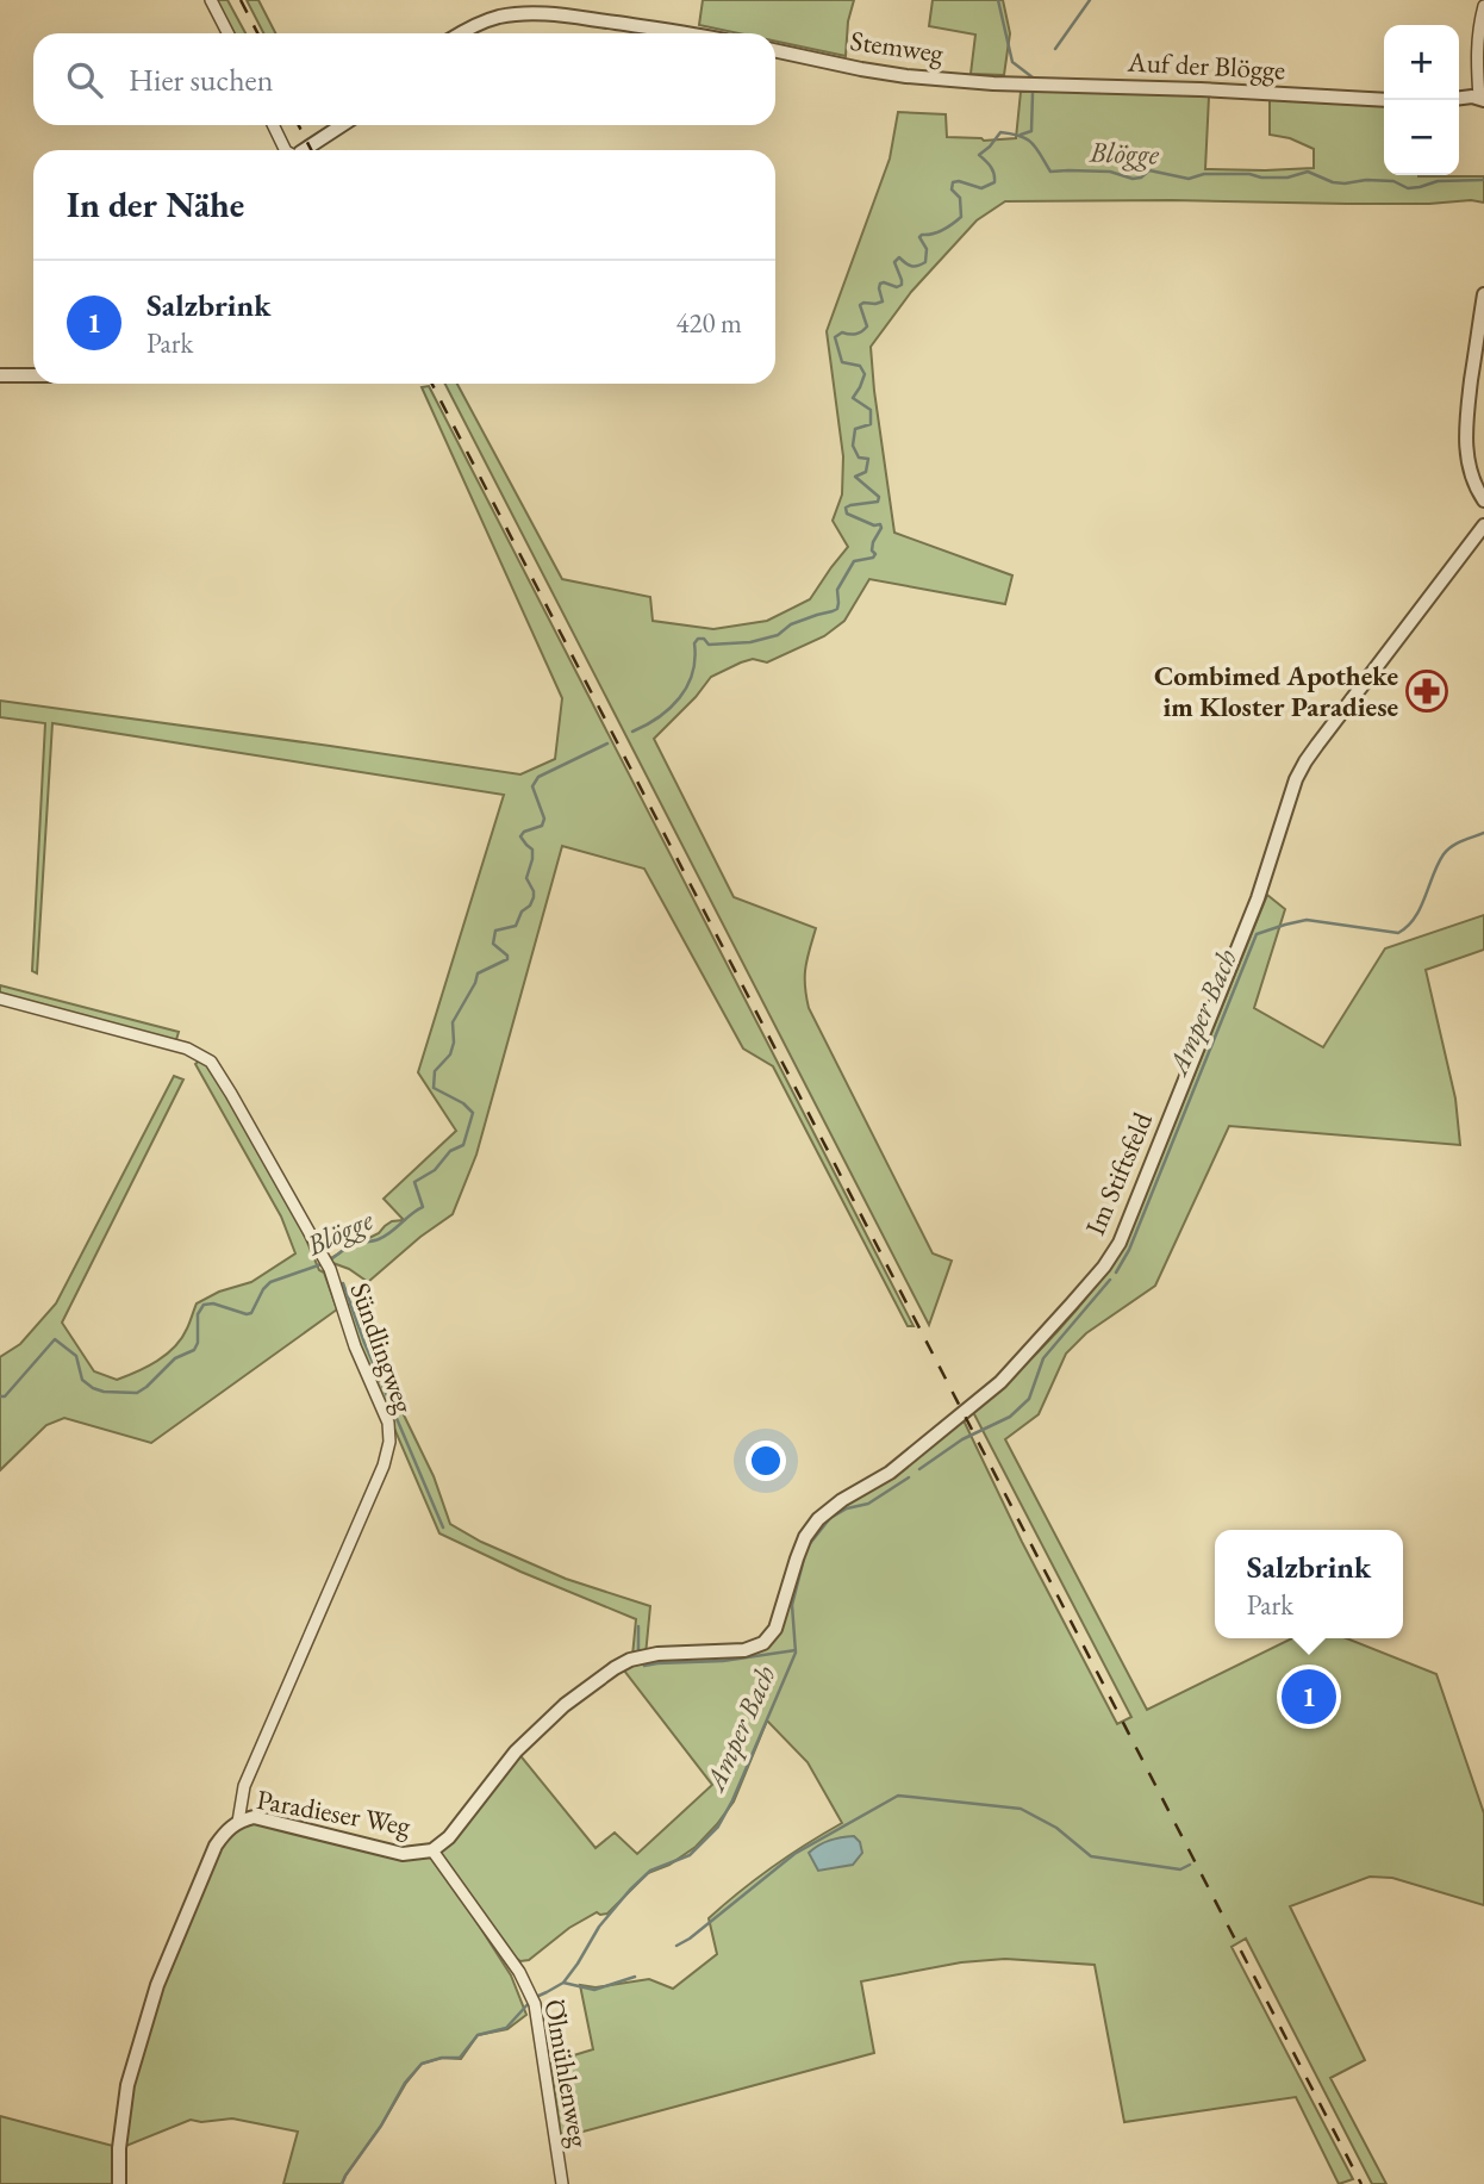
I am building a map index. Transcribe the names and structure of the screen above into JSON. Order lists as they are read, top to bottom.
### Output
{
  "streets": {
    "street": [
      "Stemweg",
      "Auf der Blögge",
      "Im Stiftsfeld",
      "Sündlingweg",
      "Paradieser Weg",
      "Ölmühlenweg"
    ]
  },
  "crossings": [
    ["Stemweg", "Auf der Blögge"],
    ["Im Stiftsfeld", "Paradieser Weg"],
    ["Sündlingweg", "Paradieser Weg"],
    ["Paradieser Weg", "Ölmühlenweg"]
  ],
  "water": ["Blögge", "Amper Bach"],
  "places": {
    "pharmacy": ["Combimed Apotheke im Kloster Paradiese"]
  },
  "page": {
    "map_buttons": ["+", "−"],
    "search": "Hier suchen",
    "heading": "In der Nähe",
    "list": [
      {
        "mark": "1",
        "name": "Salzbrink",
        "note": "Park",
        "value": "420 m"
      }
    ],
    "popup": ["Salzbrink", "Park"],
    "pins": "1"
  }
}
